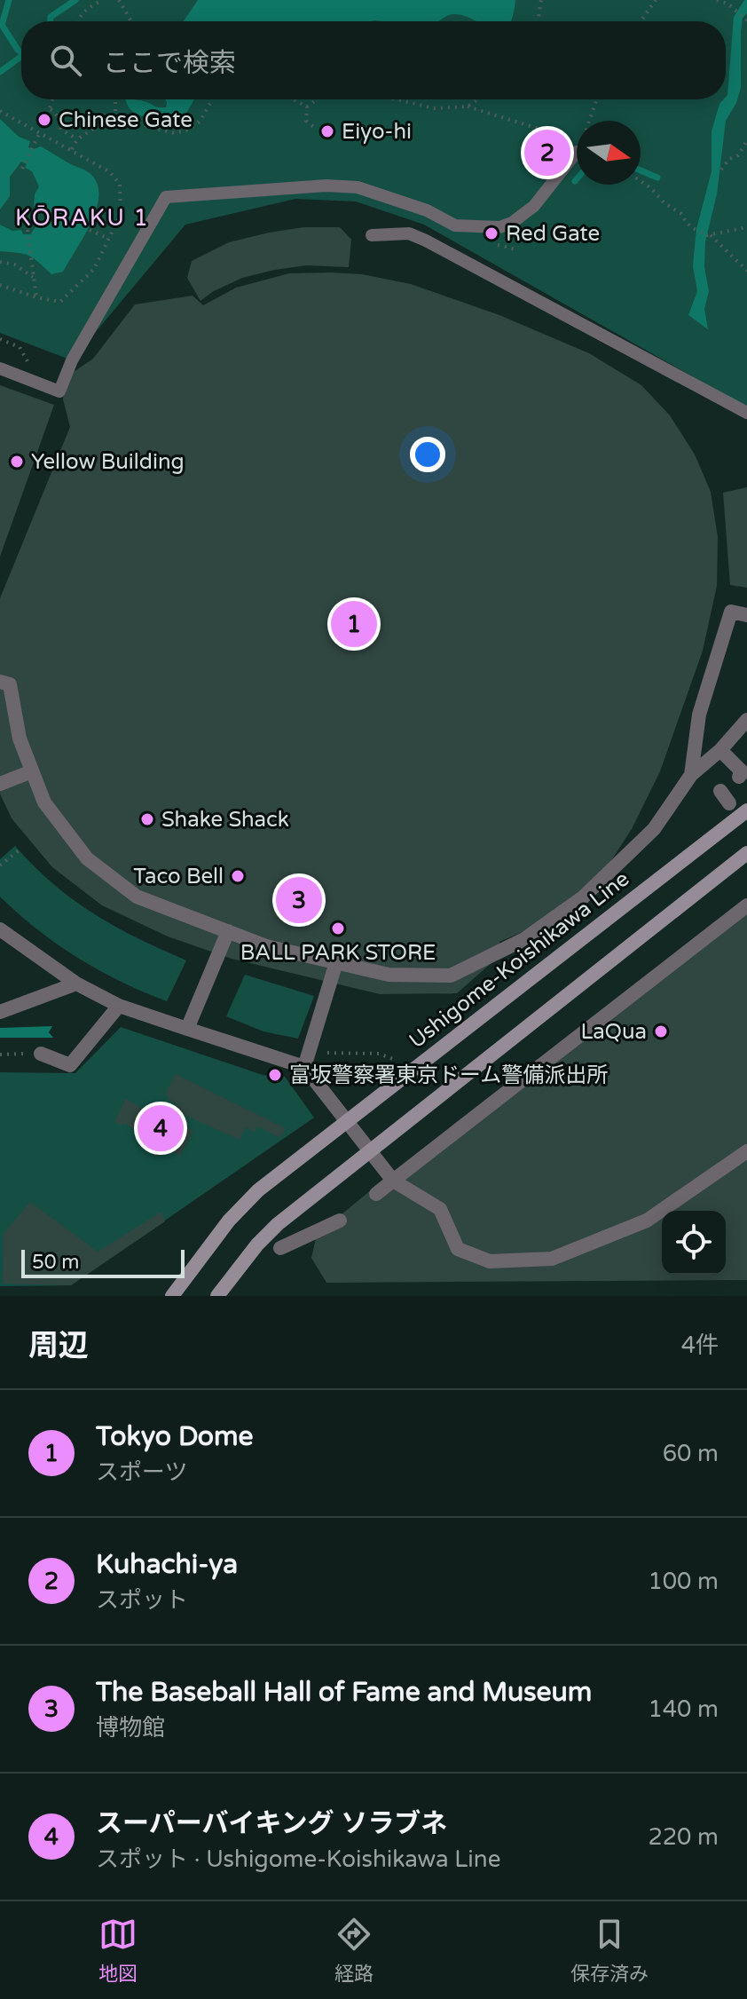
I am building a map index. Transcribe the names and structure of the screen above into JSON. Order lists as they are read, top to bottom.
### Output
{
  "streets": {
    "main road": ["Ushigome-Koishikawa Line"]
  },
  "districts": ["KŌRAKU 1"],
  "places": [
    "Chinese Gate",
    "Eiyo-hi",
    "Red Gate",
    "Yellow Building",
    "Shake Shack",
    "Taco Bell",
    "BALL PARK STORE",
    "LaQua",
    "富坂警察署東京ドーム警備派出所"
  ],
  "scale_bar": "50 m",
  "north": "right",
  "page": {
    "search": "ここで検索",
    "pins": [
      "2",
      "1",
      "3",
      "4"
    ],
    "scale": "50 m",
    "heading": ["周辺", "4件"],
    "list": [
      {
        "mark": "1",
        "name": "Tokyo Dome",
        "note": "スポーツ",
        "value": "60 m"
      },
      {
        "mark": "2",
        "name": "Kuhachi-ya",
        "note": "スポット",
        "value": "100 m"
      },
      {
        "mark": "3",
        "name": "The Baseball Hall of Fame and Museum",
        "note": "博物館",
        "value": "140 m"
      },
      {
        "mark": "4",
        "name": "スーパーバイキング ソラブネ",
        "note": "スポット · Ushigome-Koishikawa Line",
        "value": "220 m"
      }
    ],
    "nav": ["地図", "経路", "保存済み"]
  }
}
